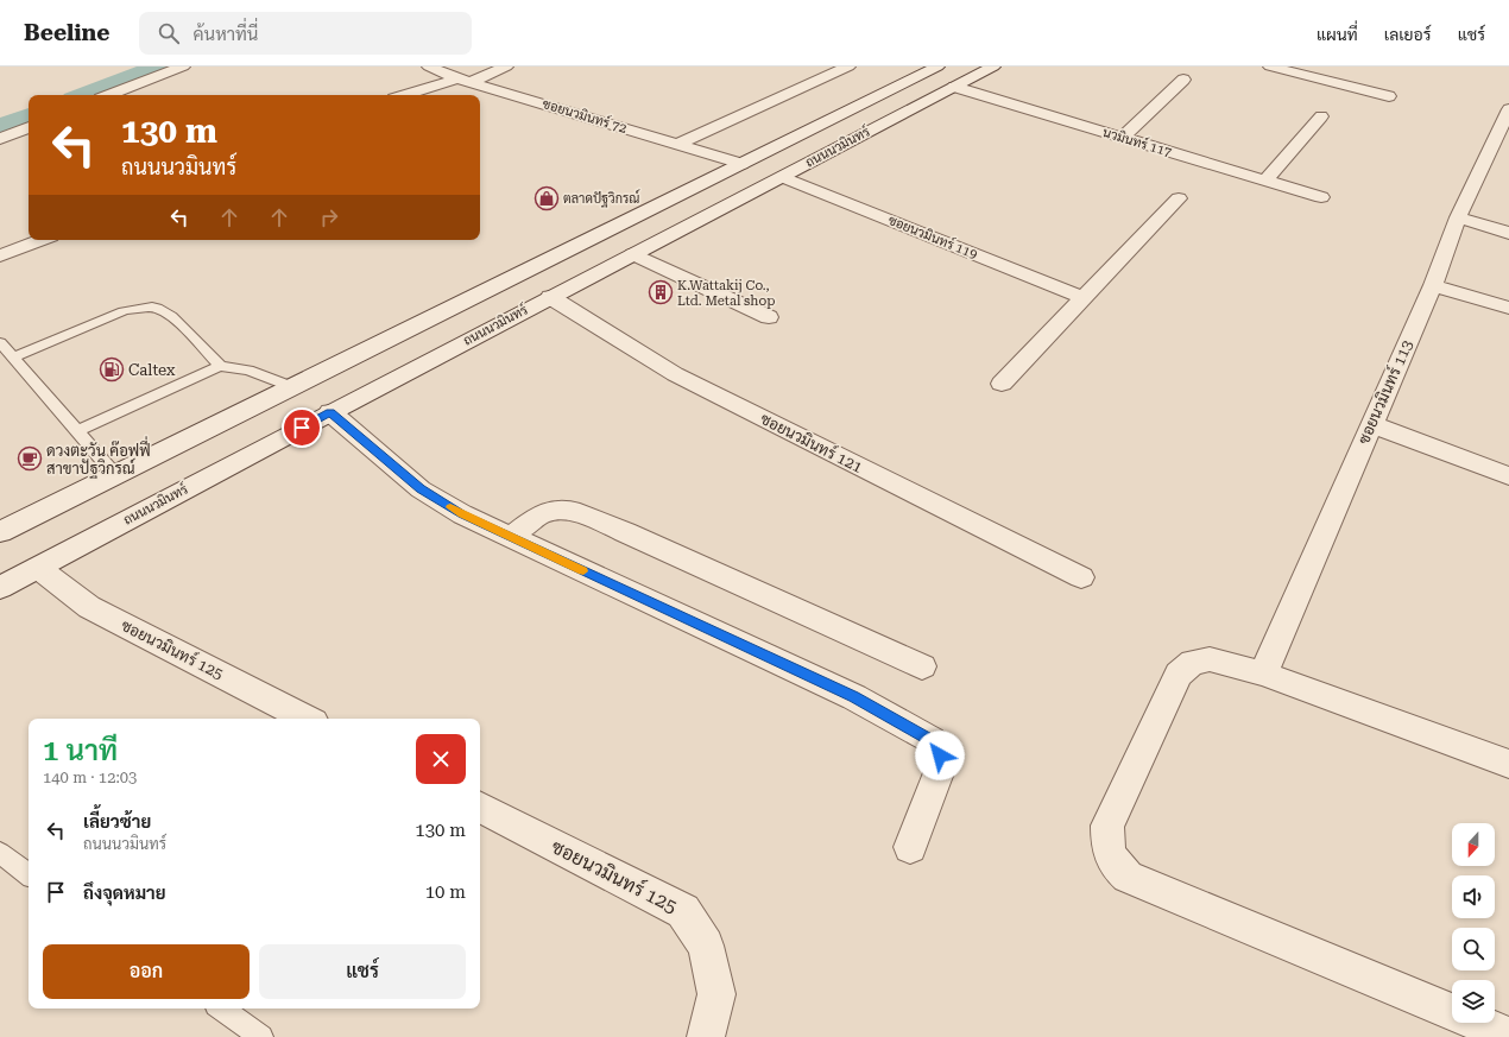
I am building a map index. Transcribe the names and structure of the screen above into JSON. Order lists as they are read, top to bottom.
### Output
{
  "streets": {
    "street": [
      "ซอยนวมินทร์ 72",
      "นวมินทร์ 117",
      "ถนนนวมินทร์",
      "ซอยนวมินทร์ 119",
      "ซอยนวมินทร์ 113",
      "ซอยนวมินทร์ 121",
      "ซอยนวมินทร์ 125"
    ]
  },
  "crossings": [
    ["ซอยนวมินทร์ 72", "ถนนนวมินทร์"],
    ["นวมินทร์ 117", "ถนนนวมินทร์"],
    ["ถนนนวมินทร์", "ซอยนวมินทร์ 119"],
    ["ถนนนวมินทร์", "ซอยนวมินทร์ 121"],
    ["ถนนนวมินทร์", "ซอยนวมินทร์ 125"]
  ],
  "places": {
    "shop": ["ตลาดปัฐวิกรณ์"],
    "building": ["K.Wattakij Co., Ltd. Metal shop"],
    "fuel station": ["Caltex"],
    "cafe": ["ดวงตะวัน ค๊อฟฟี่ สาขาปัฐวิกรณ์"]
  },
  "north": "bottom",
  "page": {
    "header": "Beeline",
    "search": "ค้นหาที่นี่",
    "nav": ["แผนที่", "เลเยอร์", "แชร์"],
    "turn": ["130 m", "ถนนนวมินทร์"],
    "heading": ["1 นาที", "140 m · 12:03"],
    "list": [
      {
        "name": "เลี้ยวซ้าย",
        "note": "ถนนนวมินทร์",
        "value": "130 m"
      },
      {
        "name": "ถึงจุดหมาย",
        "value": "10 m"
      }
    ],
    "buttons": ["ออก", "แชร์"]
  }
}
